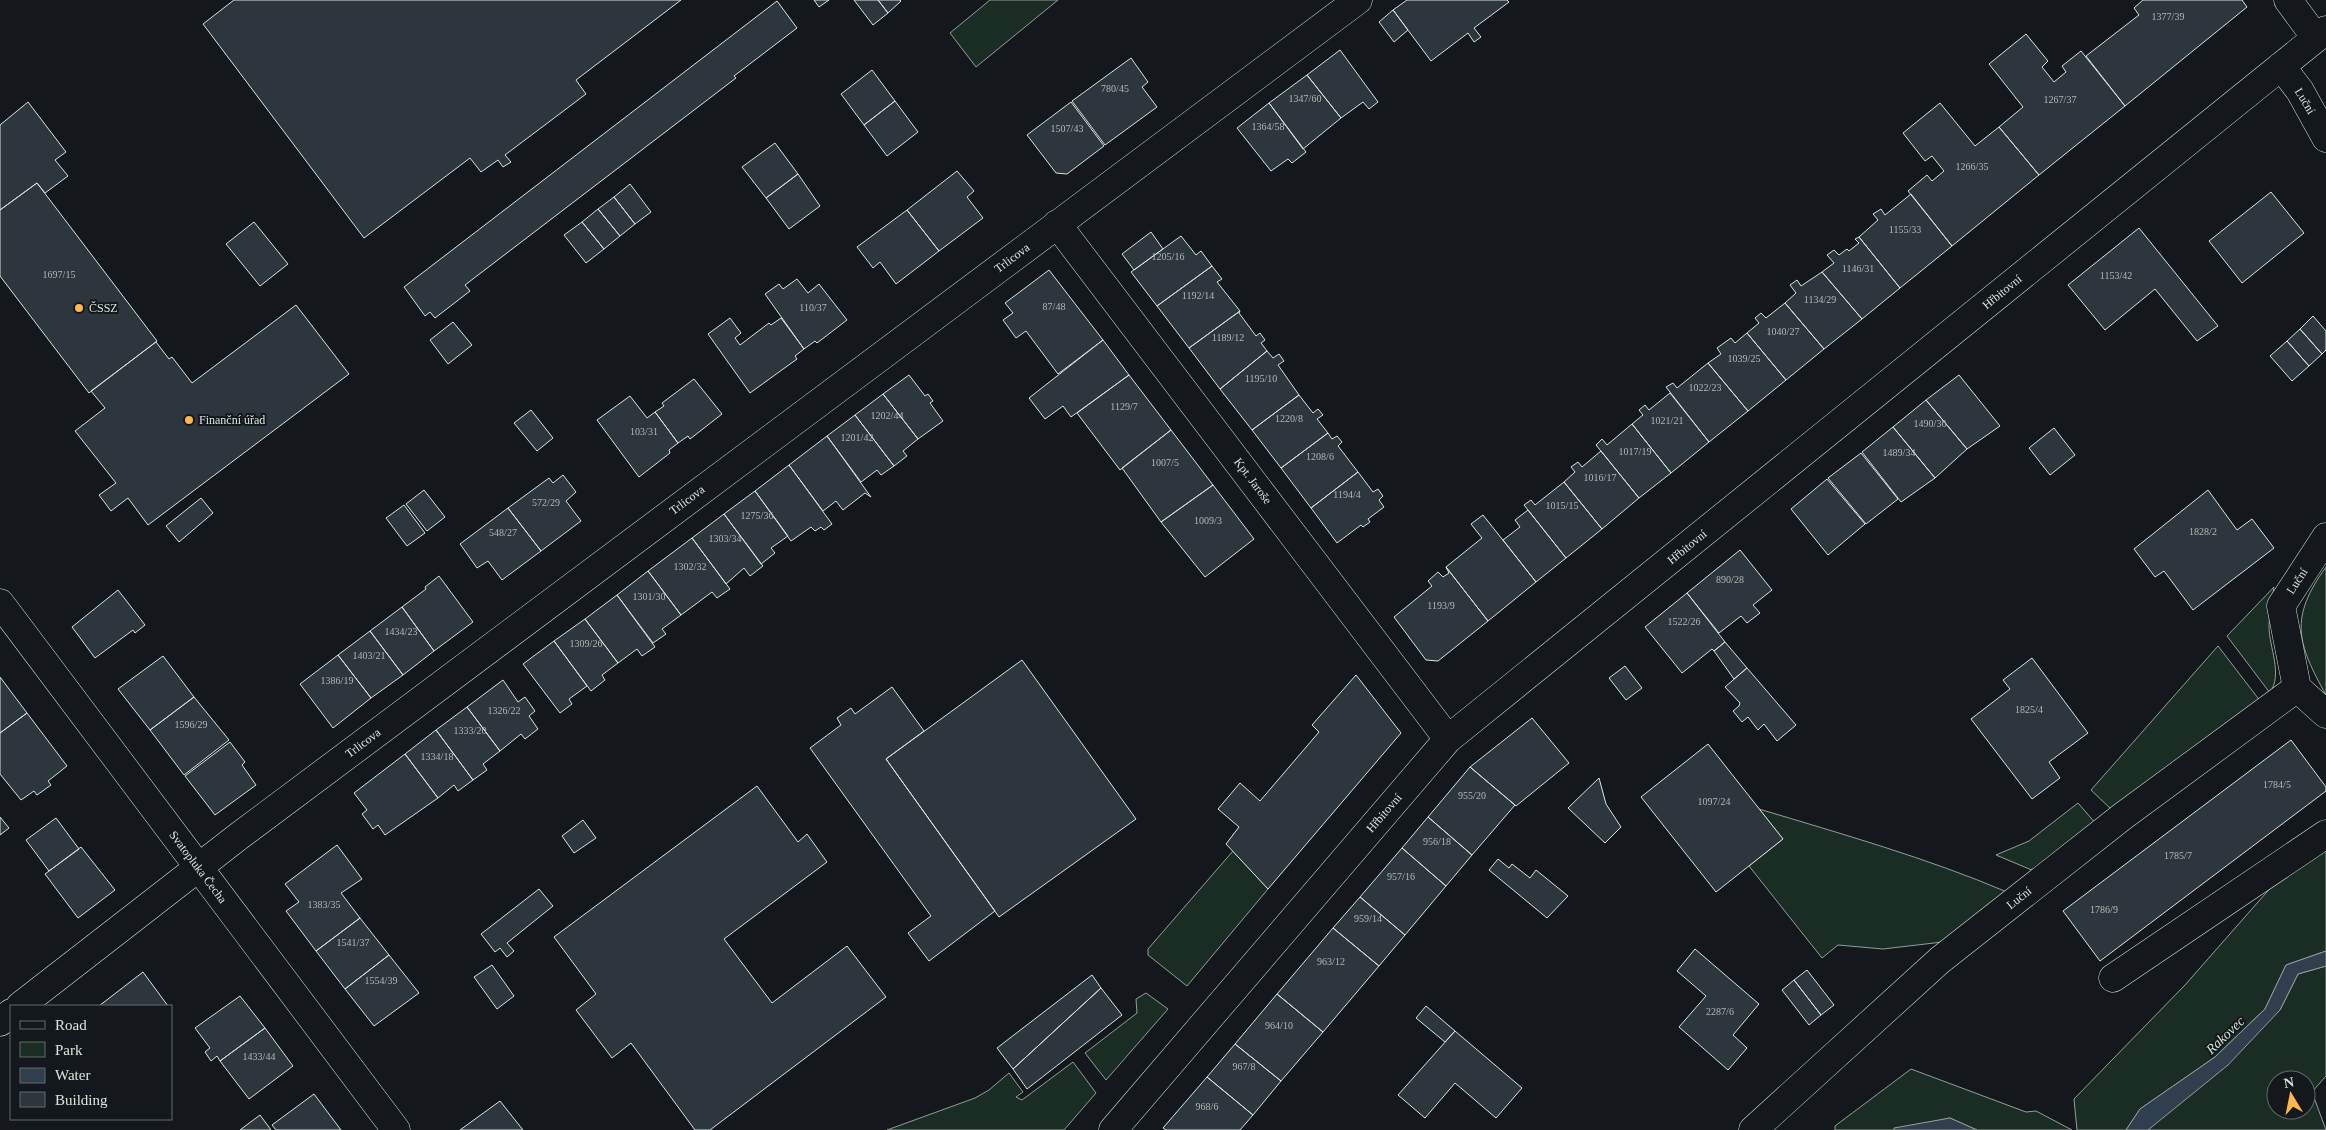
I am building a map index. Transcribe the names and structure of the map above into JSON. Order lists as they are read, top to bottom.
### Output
{
  "streets": {
    "street": [
      "Luční",
      "Trlicova",
      "Hřbitovní",
      "Kpt. Jaroše",
      "Svatopluka Čecha"
    ]
  },
  "crossings": [
    ["Luční", "Hřbitovní"],
    ["Trlicova", "Kpt. Jaroše"],
    ["Trlicova", "Svatopluka Čecha"],
    ["Hřbitovní", "Kpt. Jaroše"]
  ],
  "water": ["Rakovec"],
  "places": ["ČSSZ", "Finanční úřad"],
  "house_numbers": [
    "1377/39",
    "780/45",
    "1347/60",
    "1267/37",
    "1364/58",
    "1507/43",
    "1266/35",
    "1155/33",
    "1205/16",
    "1146/31",
    "1697/15",
    "1153/42",
    "1192/14",
    "1134/29",
    "87/48",
    "110/37",
    "1040/27",
    "1189/12",
    "1039/25",
    "1195/10",
    "1022/23",
    "1129/7",
    "1202/44",
    "1220/8",
    "1021/21",
    "1490/36",
    "103/31",
    "1201/42",
    "1017/19",
    "1489/34",
    "1208/6",
    "1007/5",
    "1016/17",
    "1194/4",
    "572/29",
    "1015/15",
    "1275/36",
    "1009/3",
    "1828/2",
    "548/27",
    "1303/34",
    "1302/32",
    "890/28",
    "1301/30",
    "1193/9",
    "1522/26",
    "1434/23",
    "1309/26",
    "1403/21",
    "1386/19",
    "1825/4",
    "1326/22",
    "1596/29",
    "1333/20",
    "1334/18",
    "1784/5",
    "955/20",
    "1097/24",
    "956/18",
    "1785/7",
    "957/16",
    "1383/35",
    "1786/9",
    "959/14",
    "1541/37",
    "963/12",
    "1554/39",
    "2287/6",
    "964/10",
    "1433/44",
    "967/8",
    "968/6"
  ],
  "legend": [
    "Road",
    "Park",
    "Water",
    "Building"
  ],
  "north": "top"
}
